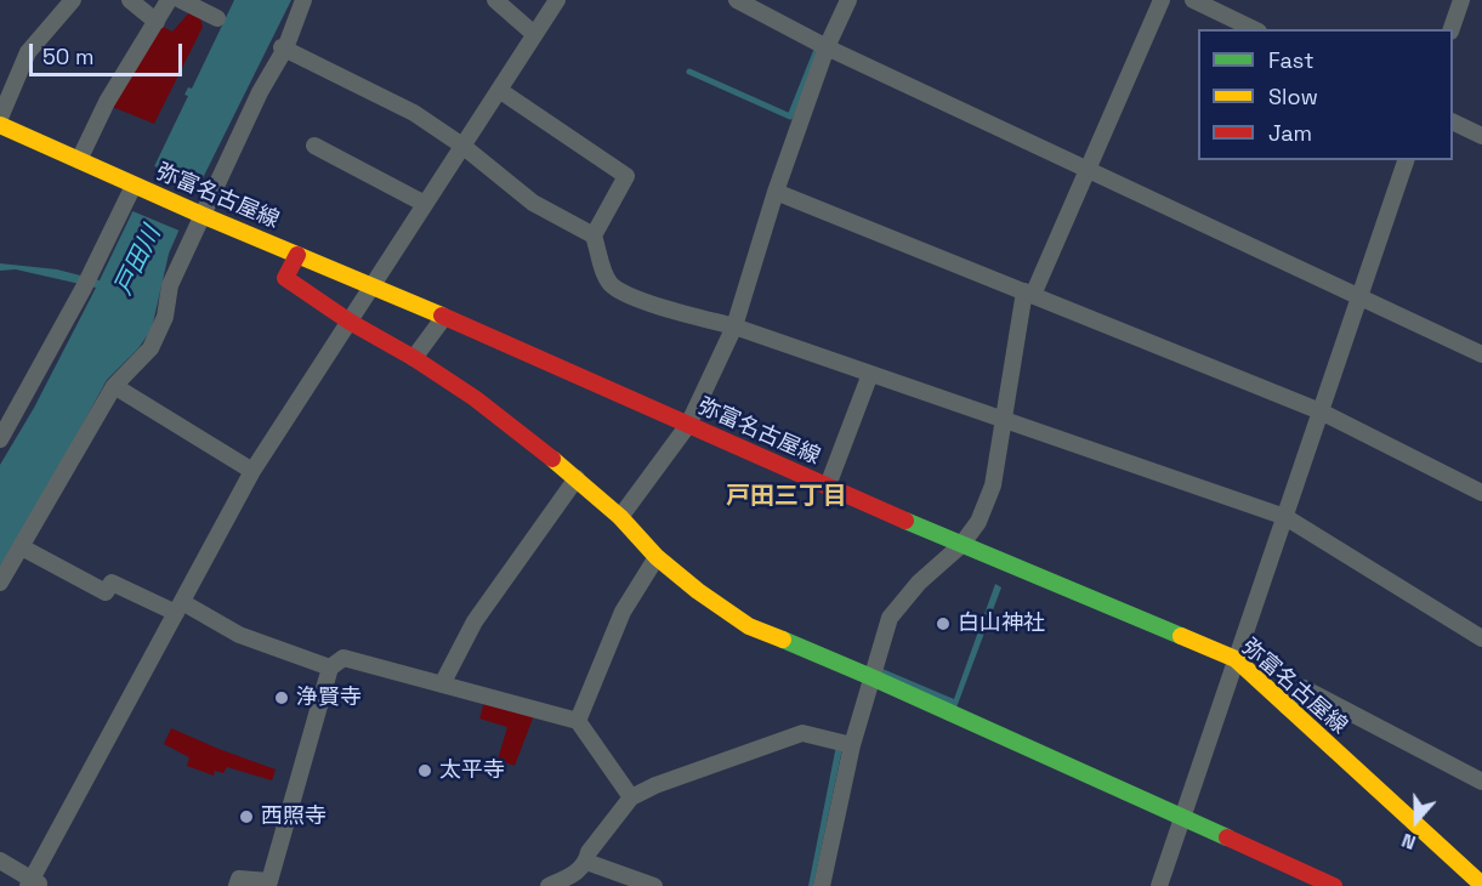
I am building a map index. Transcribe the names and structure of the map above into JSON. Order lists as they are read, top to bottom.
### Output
{
  "streets": {
    "main road": ["弥富名古屋線"]
  },
  "districts": ["戸田三丁目"],
  "water": ["戸田川"],
  "places": [
    "白山神社",
    "浄賢寺",
    "太平寺",
    "西照寺"
  ],
  "legend": ["Fast", "Slow", "Jam"],
  "scale_bar": "50 m",
  "north": "bottom"
}
